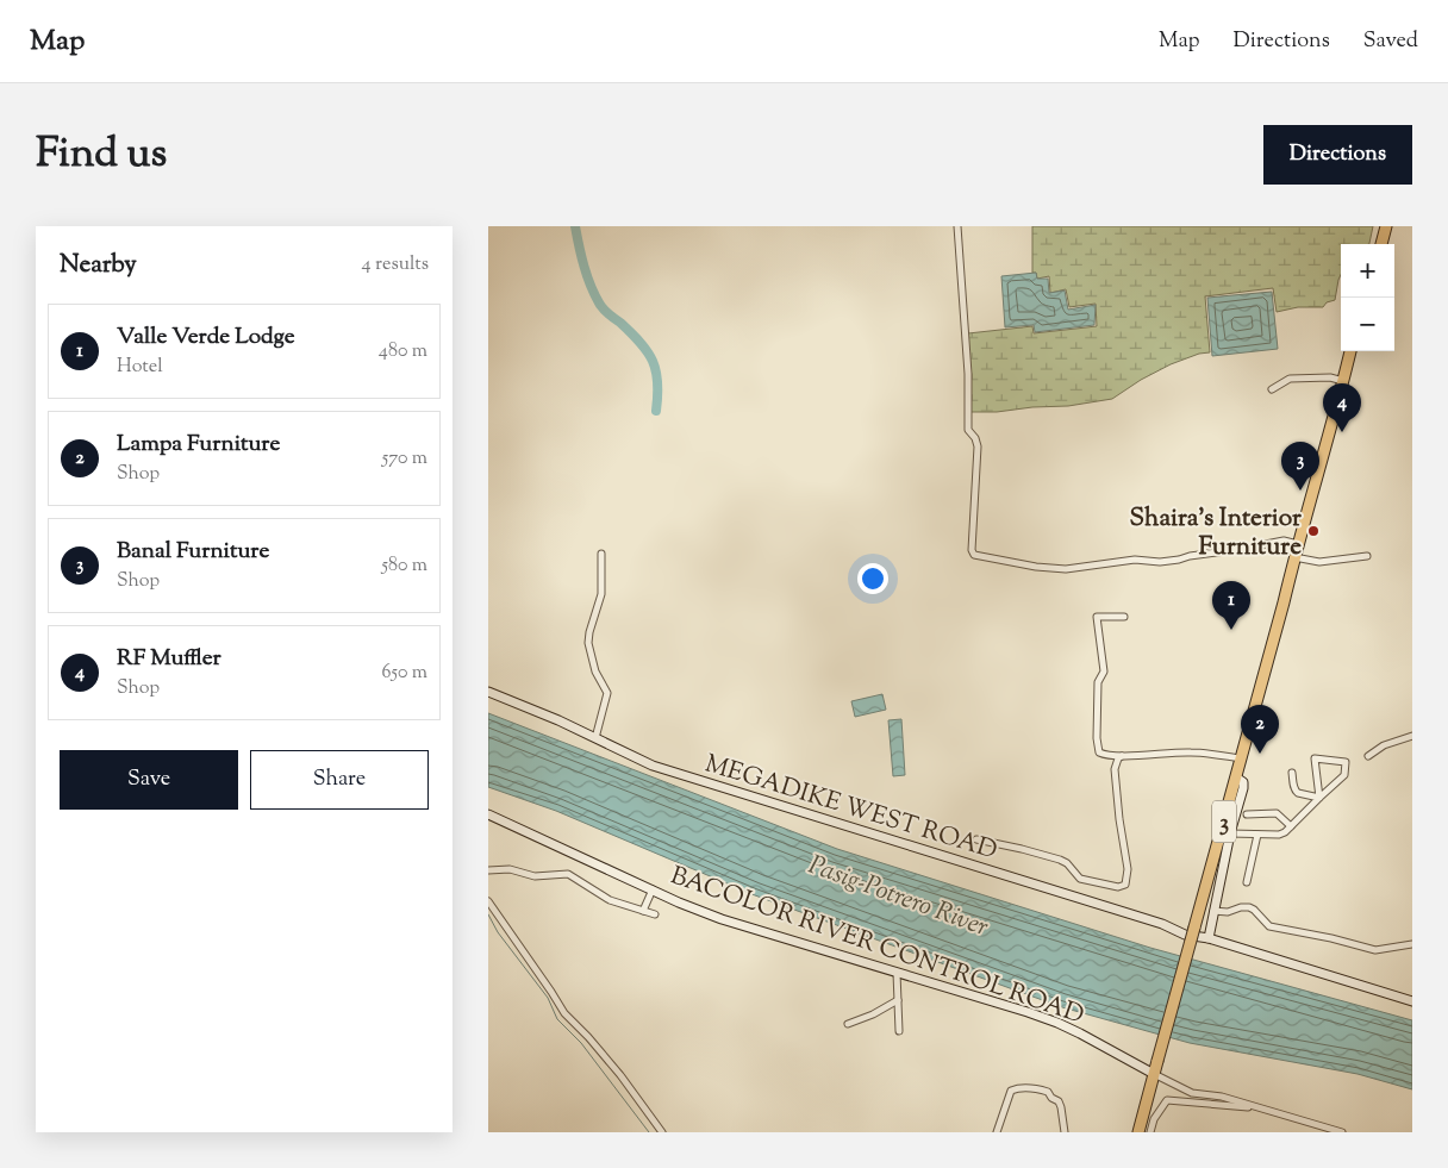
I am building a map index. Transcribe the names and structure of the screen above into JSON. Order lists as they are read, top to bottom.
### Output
{
  "streets": {
    "highway": ["3"],
    "street": ["MEGADIKE WEST ROAD", "BACOLOR RIVER CONTROL ROAD"]
  },
  "crossings": [
    ["3", "BACOLOR RIVER CONTROL ROAD"]
  ],
  "water": ["Pasig-Potrero River"],
  "places": ["Shaira's Interior Furniture"],
  "page": {
    "header": "Map",
    "nav": ["Map", "Directions", "Saved"],
    "title": "Find us",
    "buttons": [
      "Directions",
      ["Save", "Share"]
    ],
    "heading": ["Nearby", "4 results"],
    "map_buttons": ["+", "−"],
    "list": [
      {
        "mark": "1",
        "name": "Valle Verde Lodge",
        "note": "Hotel",
        "value": "480 m"
      },
      {
        "mark": "2",
        "name": "Lampa Furniture",
        "note": "Shop",
        "value": "570 m"
      },
      {
        "mark": "3",
        "name": "Banal Furniture",
        "note": "Shop",
        "value": "580 m"
      },
      {
        "mark": "4",
        "name": "RF Muffler",
        "note": "Shop",
        "value": "650 m"
      }
    ],
    "pins": [
      "4",
      "3",
      "1",
      "2"
    ]
  }
}
